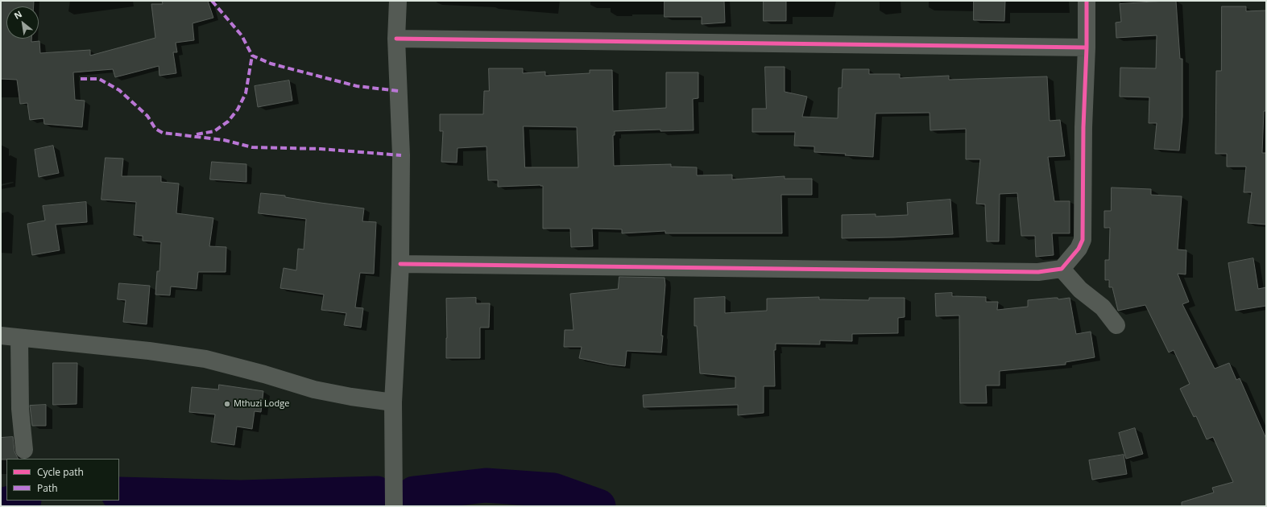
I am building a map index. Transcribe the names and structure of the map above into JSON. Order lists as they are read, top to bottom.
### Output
{
  "places": ["Mthuzi Lodge"],
  "legend": ["Cycle path", "Path"],
  "north": "top left"
}
